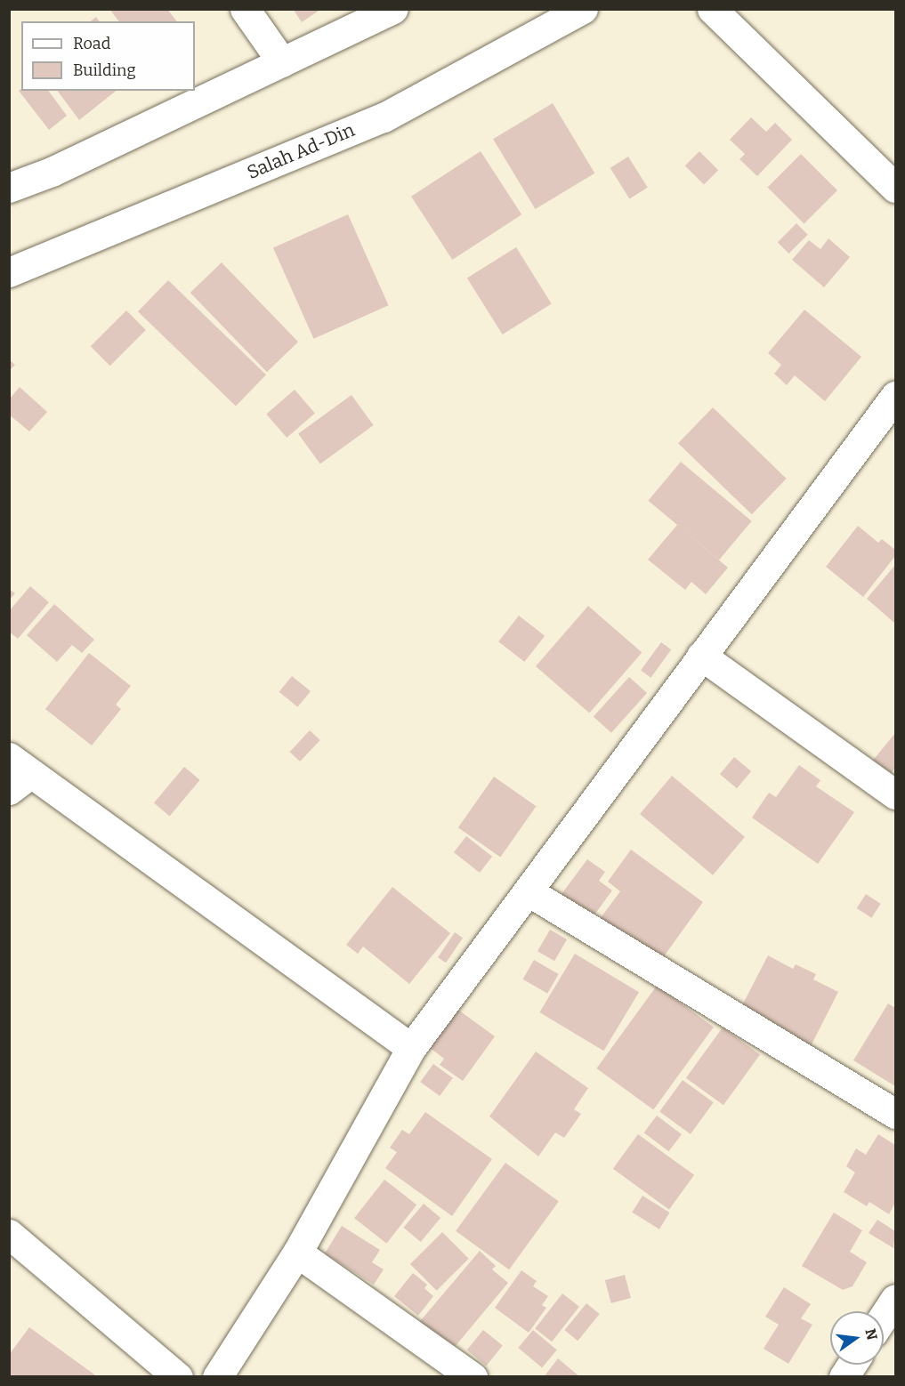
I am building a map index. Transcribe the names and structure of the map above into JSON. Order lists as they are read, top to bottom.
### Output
{
  "streets": {
    "main road": ["Salah Ad-Din"]
  },
  "legend": ["Road", "Building"],
  "north": "right"
}
